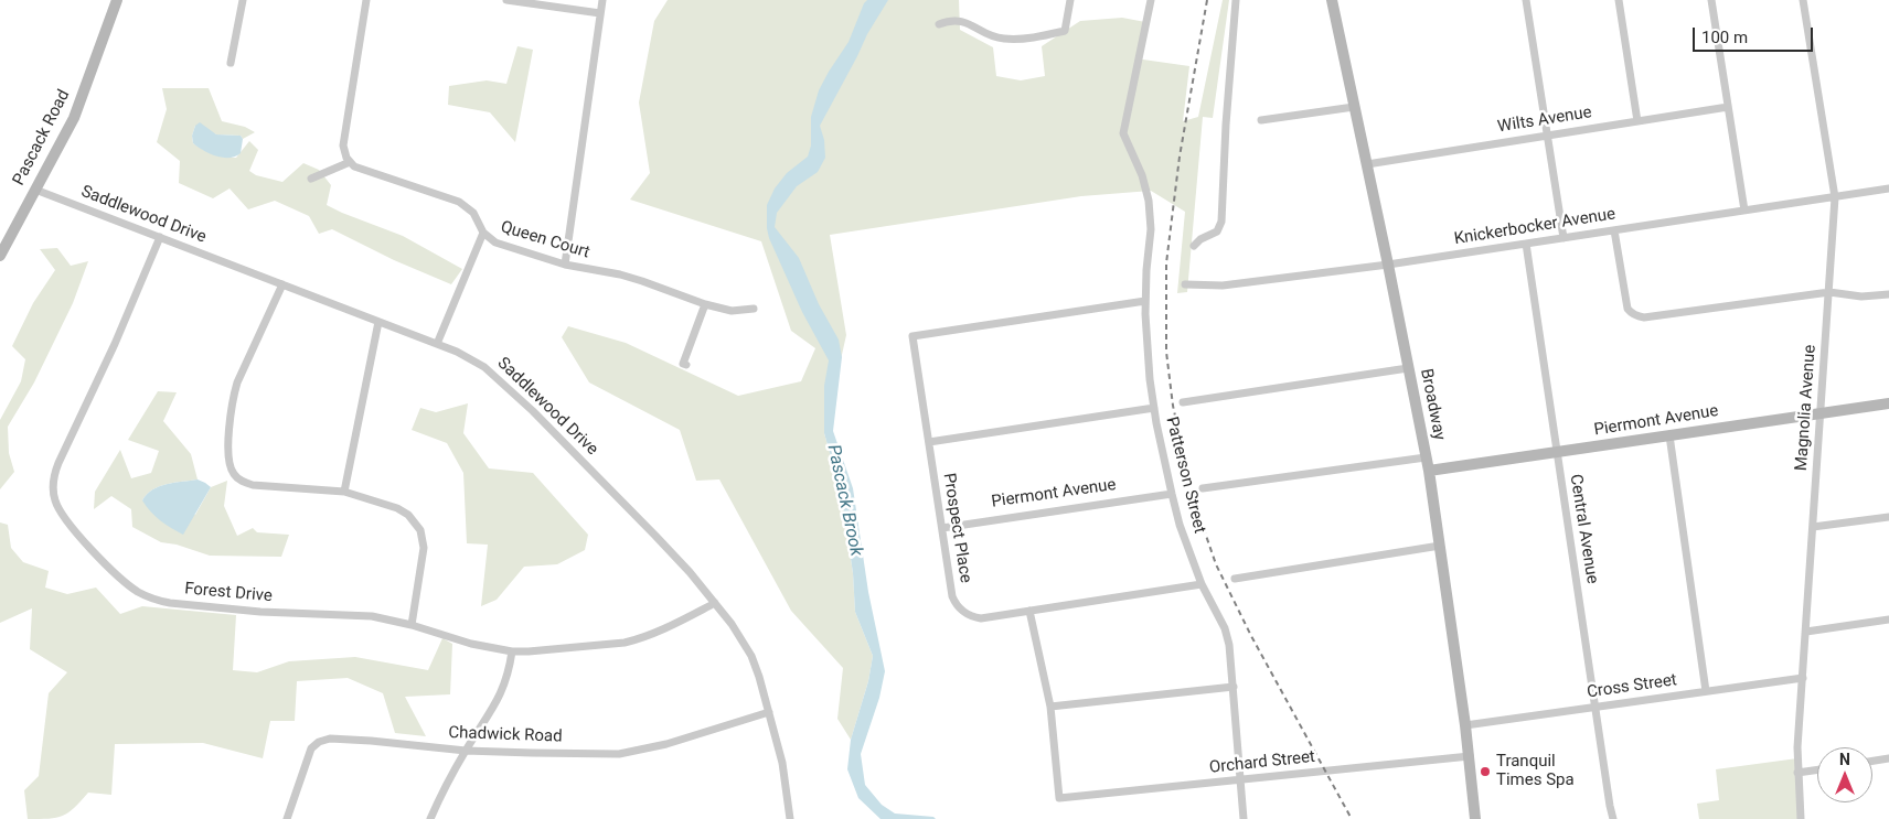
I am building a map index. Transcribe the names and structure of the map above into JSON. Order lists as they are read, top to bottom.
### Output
{
  "streets": {
    "street": [
      "Wilts Avenue",
      "Pascack Road",
      "Saddlewood Drive",
      "Knickerbocker Avenue",
      "Queen Court",
      "Broadway",
      "Magnolia Avenue",
      "Piermont Avenue",
      "Patterson Street",
      "Prospect Place",
      "Central Avenue",
      "Forest Drive",
      "Cross Street",
      "Chadwick Road",
      "Orchard Street"
    ]
  },
  "crossings": [
    ["Wilts Avenue", "Broadway"],
    ["Pascack Road", "Saddlewood Drive"],
    ["Saddlewood Drive", "Forest Drive"],
    ["Saddlewood Drive", "Chadwick Road"],
    ["Knickerbocker Avenue", "Broadway"],
    ["Knickerbocker Avenue", "Magnolia Avenue"],
    ["Knickerbocker Avenue", "Central Avenue"],
    ["Broadway", "Piermont Avenue"],
    ["Broadway", "Cross Street"],
    ["Broadway", "Orchard Street"],
    ["Magnolia Avenue", "Piermont Avenue"],
    ["Magnolia Avenue", "Cross Street"],
    ["Piermont Avenue", "Patterson Street"],
    ["Piermont Avenue", "Prospect Place"],
    ["Piermont Avenue", "Central Avenue"],
    ["Patterson Street", "Prospect Place"],
    ["Patterson Street", "Orchard Street"],
    ["Central Avenue", "Cross Street"]
  ],
  "water": ["Pascack Brook"],
  "places": ["Tranquil Times Spa"],
  "scale_bar": "100 m",
  "north": "top"
}
